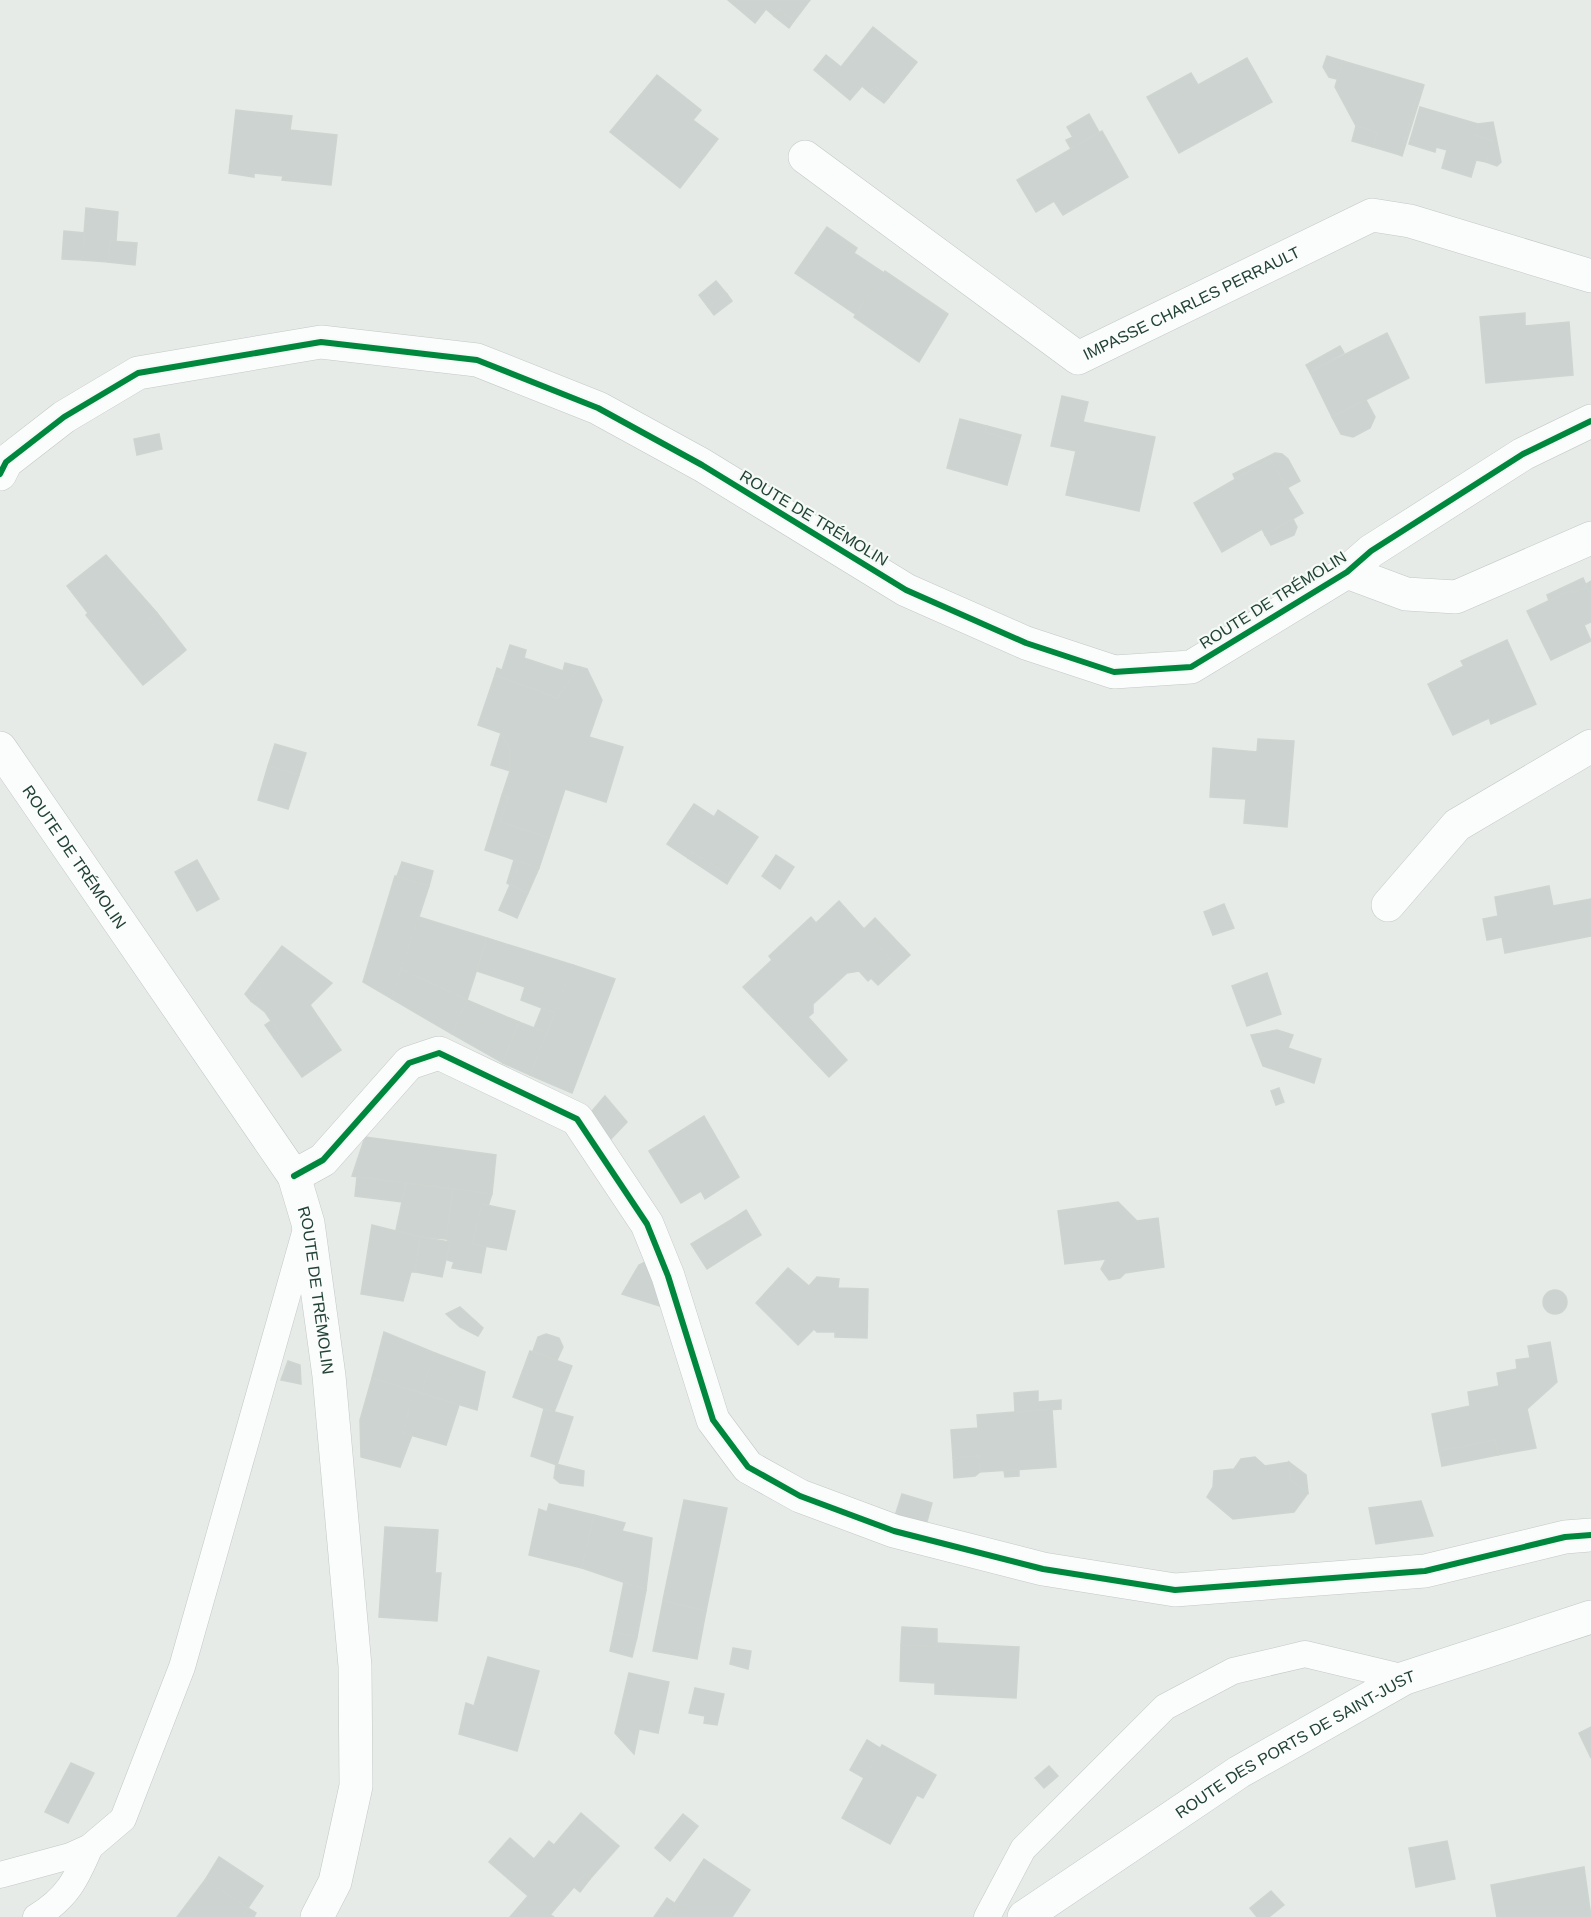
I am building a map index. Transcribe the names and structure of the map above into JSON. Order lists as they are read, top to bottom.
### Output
{
  "streets": {
    "street": ["IMPASSE CHARLES PERRAULT", "ROUTE DE TRÉMOLIN", "ROUTE DES PORTS DE SAINT-JUST"]
  }
}
